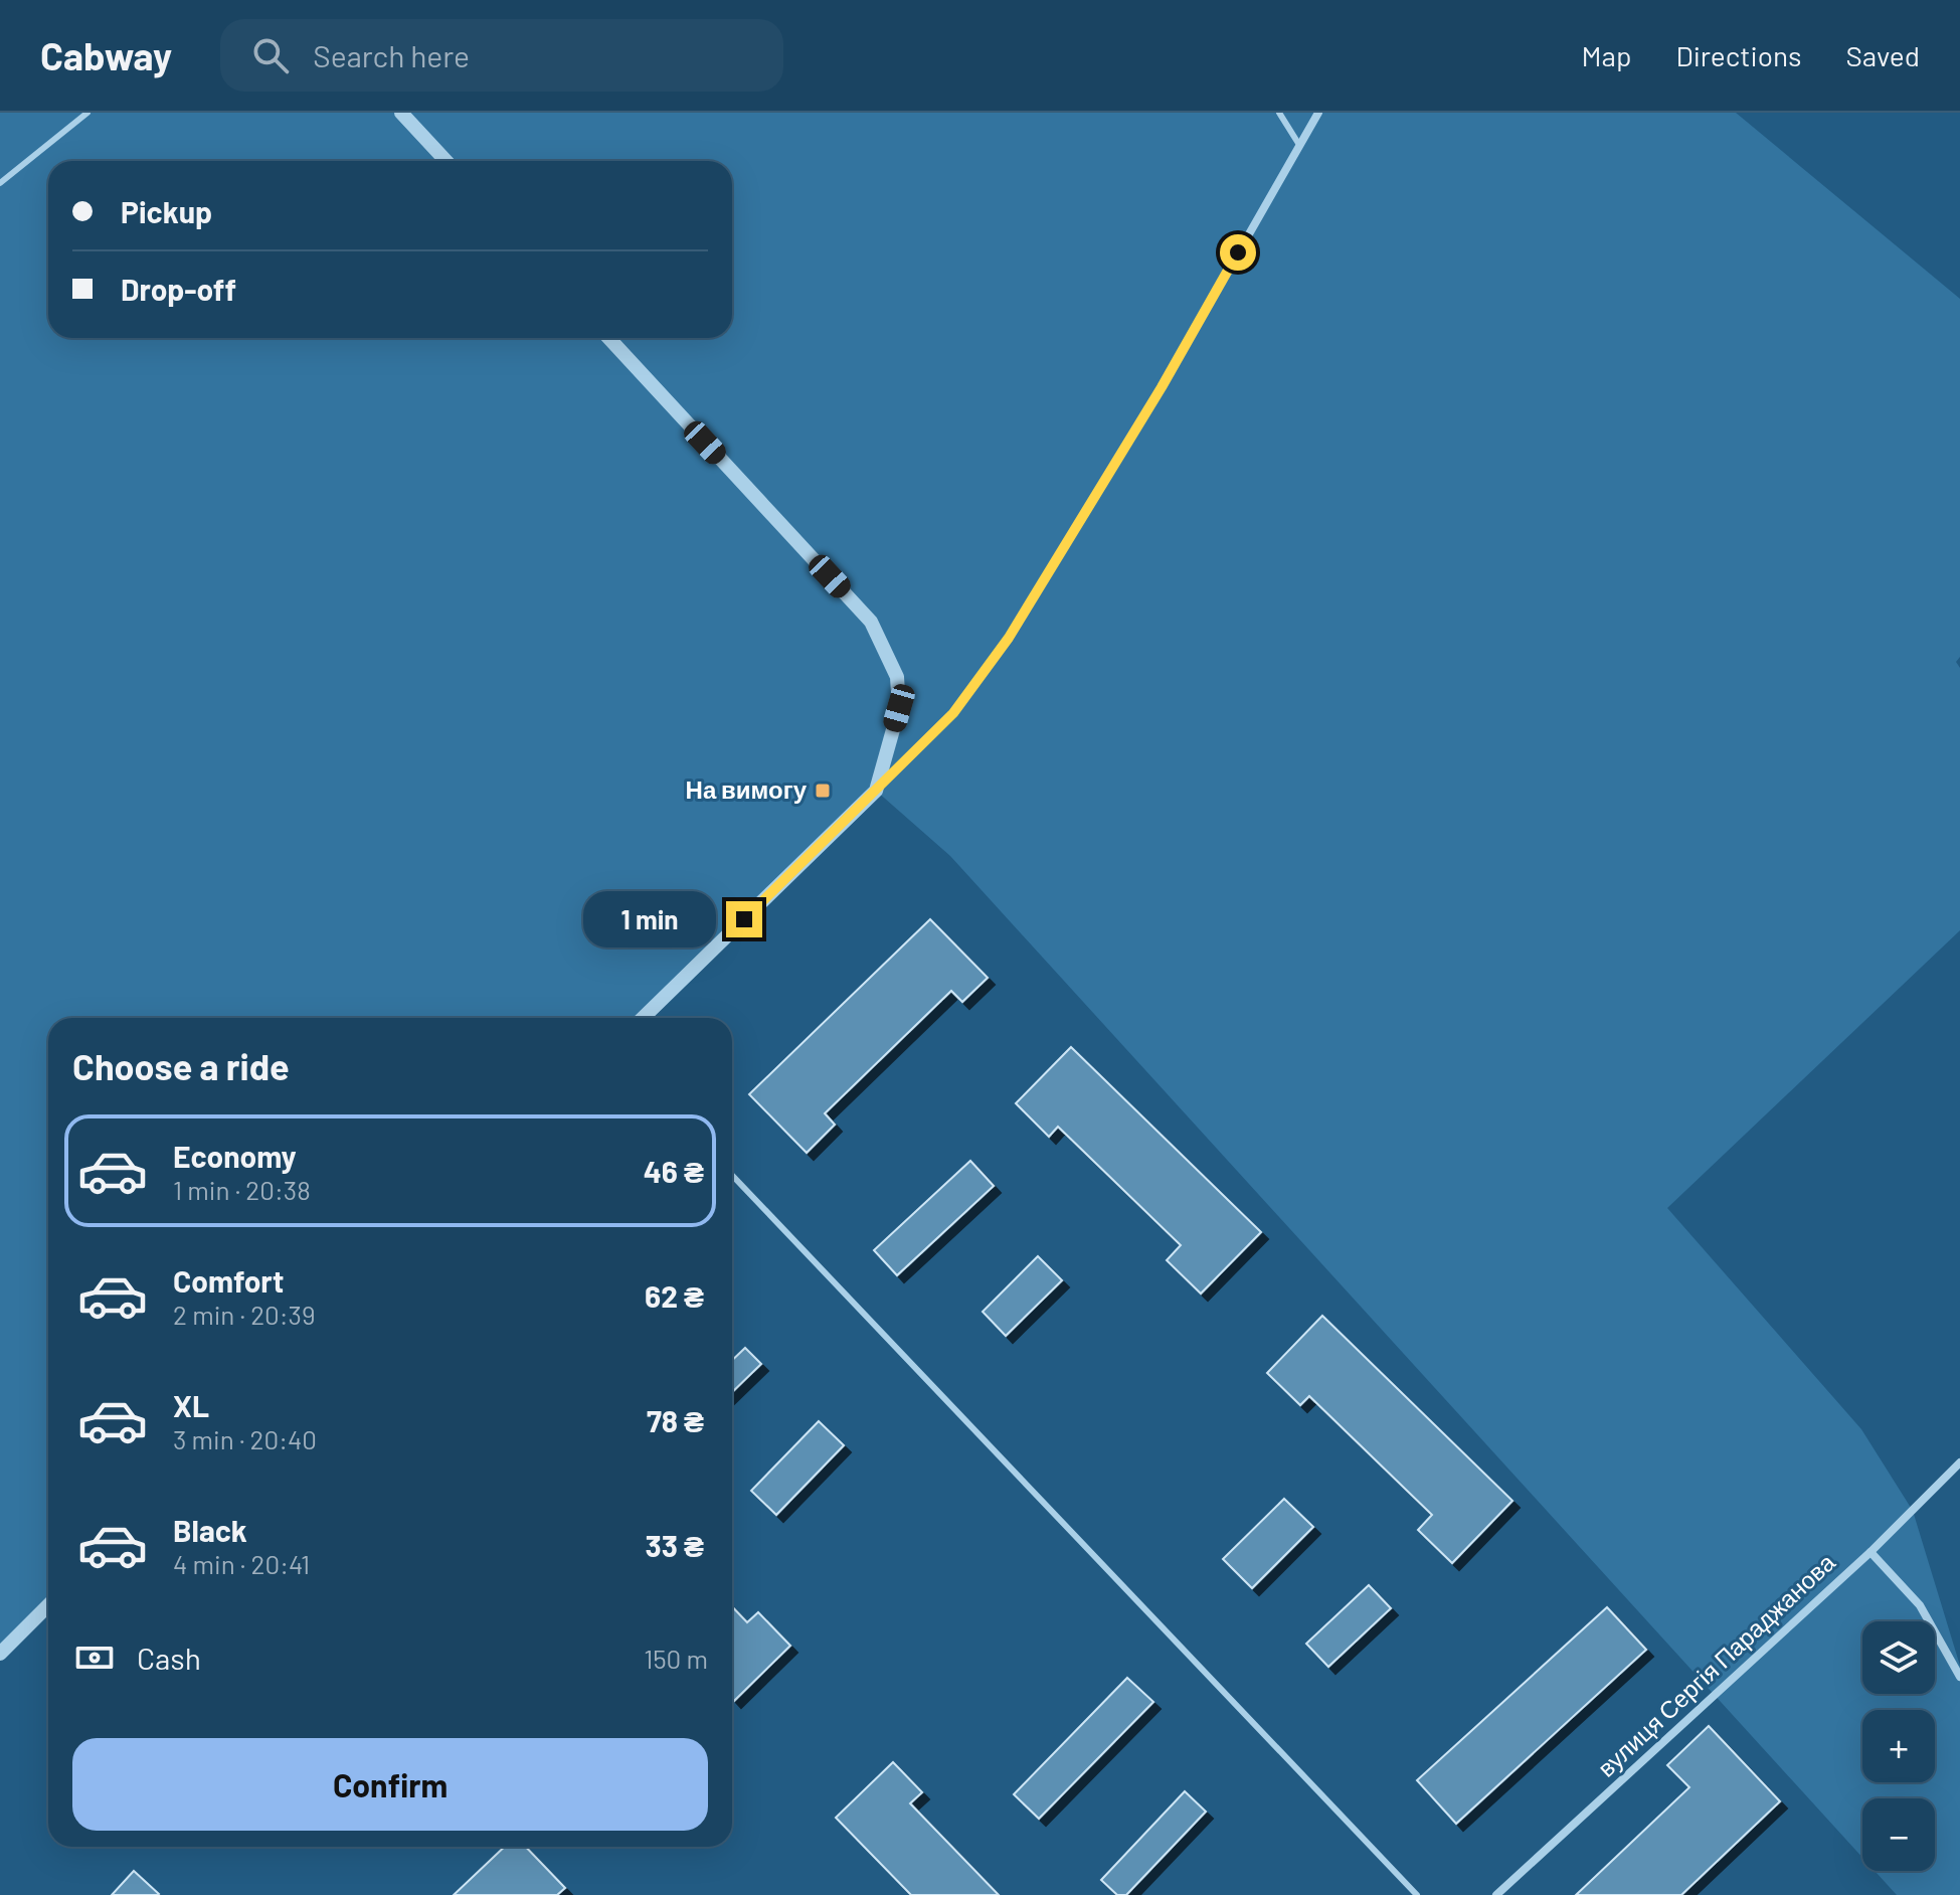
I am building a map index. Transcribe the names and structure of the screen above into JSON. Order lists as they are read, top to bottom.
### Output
{
  "streets": {
    "street": ["вулиця Сергія Параджанова"]
  },
  "places": {
    "transit": ["На вимогу"]
  },
  "page": {
    "header": "Cabway",
    "search": "Search here",
    "nav": ["Map", "Directions", "Saved"],
    "banner": ["Pickup", "Drop-off"],
    "bubble": "1 min",
    "heading": "Choose a ride",
    "list": [
      {
        "name": "Economy",
        "note": "1 min · 20:38",
        "value": "46 ₴"
      },
      {
        "name": "Comfort",
        "note": "2 min · 20:39",
        "value": "62 ₴"
      },
      {
        "name": "XL",
        "note": "3 min · 20:40",
        "value": "78 ₴"
      },
      {
        "name": "Black",
        "note": "4 min · 20:41",
        "value": "33 ₴"
      }
    ],
    "pay": ["Cash", "150 m"],
    "map_buttons": ["+", "−"],
    "buttons": "Confirm"
  }
}
